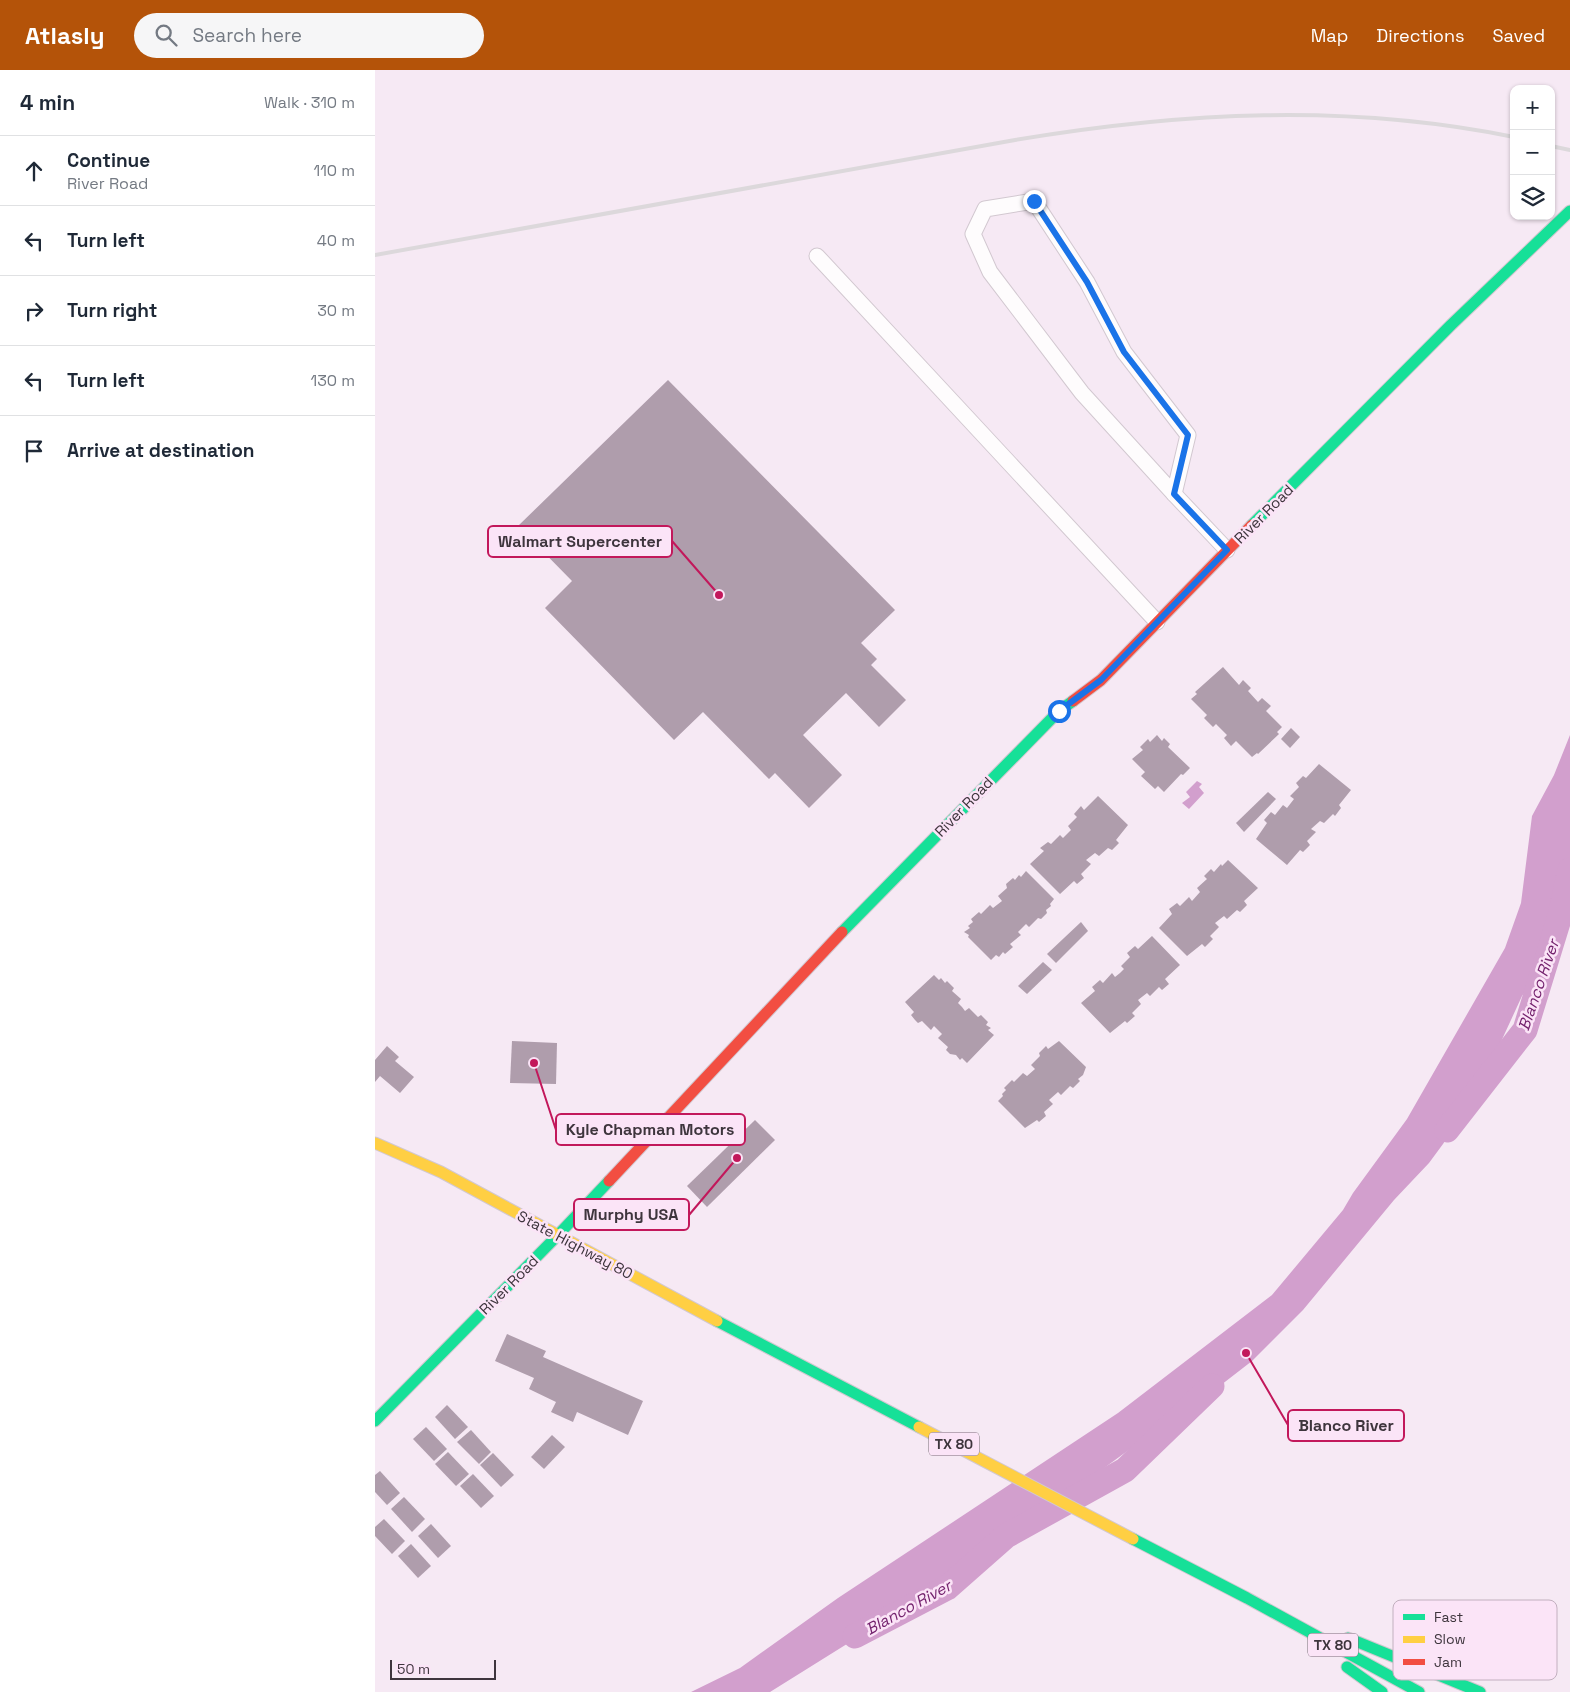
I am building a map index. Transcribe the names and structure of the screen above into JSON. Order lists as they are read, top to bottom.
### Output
{
  "streets": {
    "street": ["River Road", "State Highway 80", "TX 80"]
  },
  "crossings": [
    ["River Road", "State Highway 80"],
    ["State Highway 80", "TX 80"]
  ],
  "water": ["Blanco River"],
  "places": [
    "Walmart Supercenter",
    "Kyle Chapman Motors",
    "Murphy USA",
    "Blanco River"
  ],
  "legend": ["Fast", "Slow", "Jam"],
  "scale_bar": "50 m",
  "page": {
    "header": "Atlasly",
    "search": "Search here",
    "nav": ["Map", "Directions", "Saved"],
    "heading": ["4 min", "Walk · 310 m"],
    "map_buttons": ["+", "−"],
    "list": [
      ["Continue", "River Road", "110 m"],
      ["Turn left", "40 m"],
      ["Turn right", "30 m"],
      ["Turn left", "130 m"],
      "Arrive at destination"
    ],
    "scale": "50 m"
  }
}
